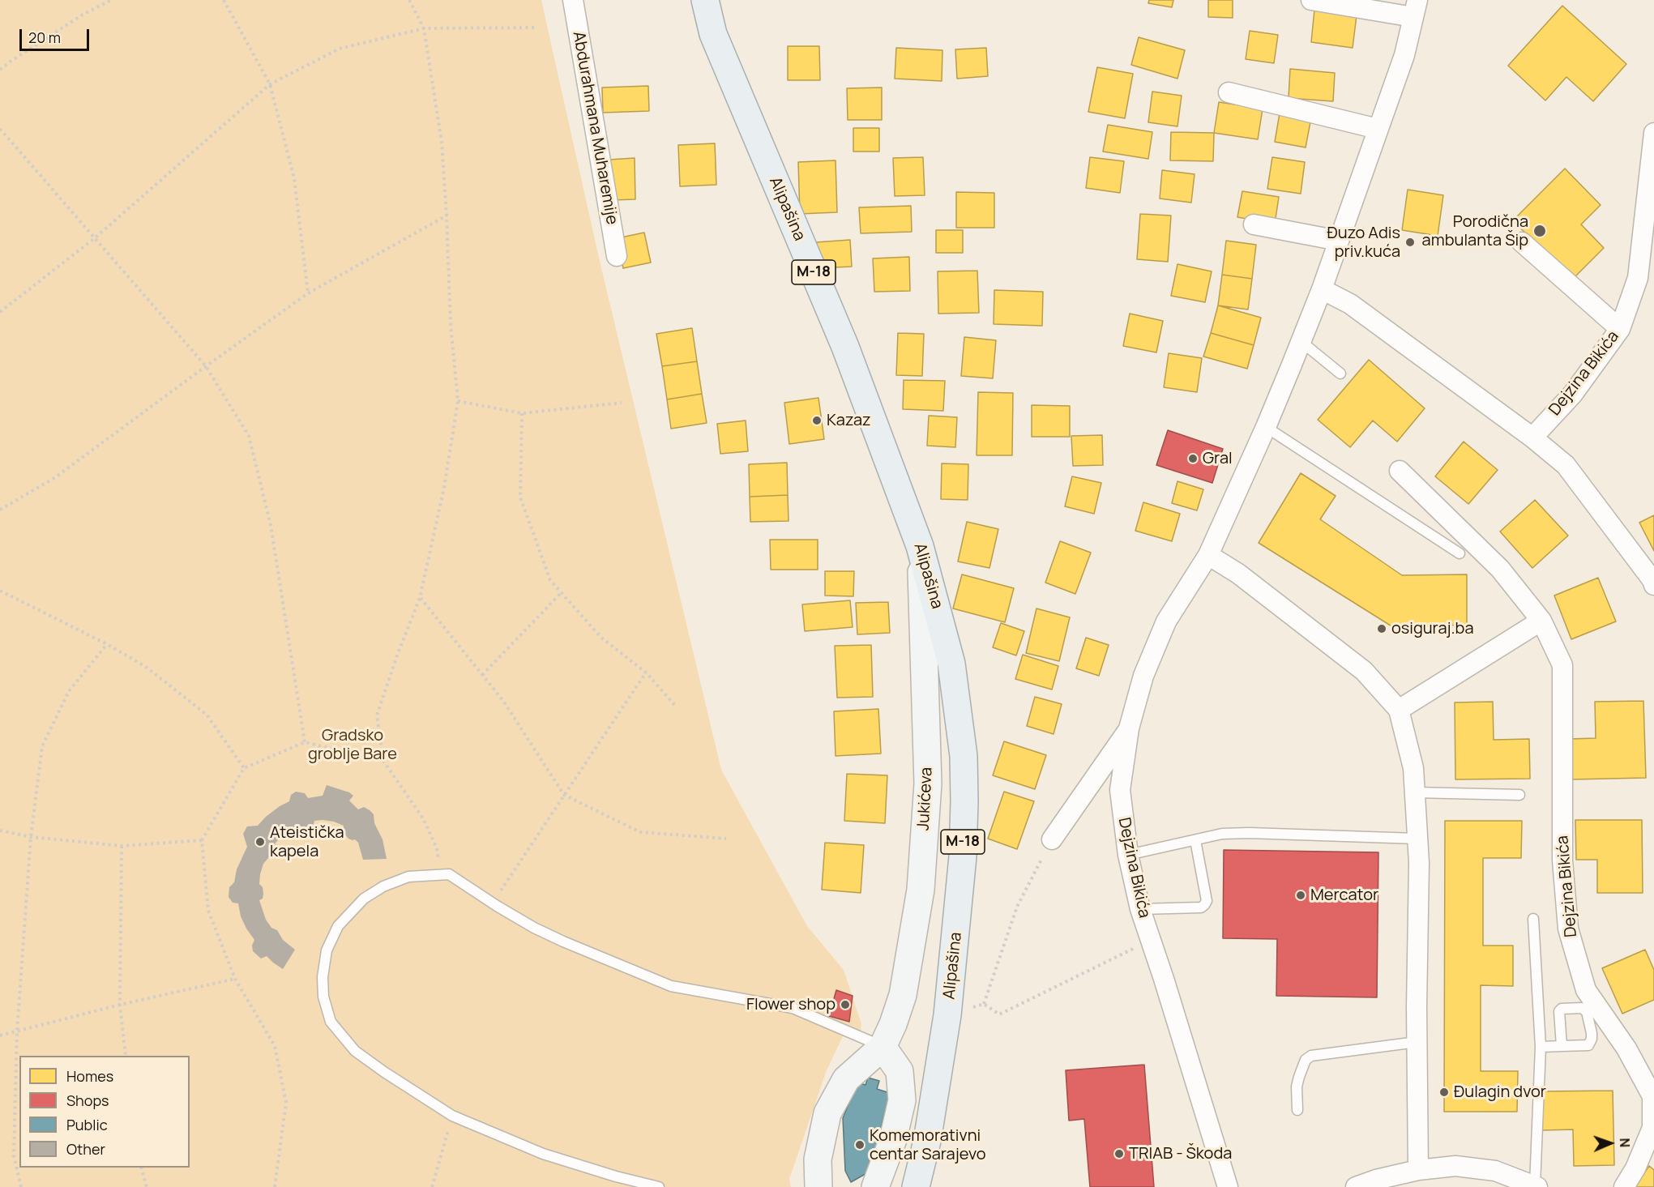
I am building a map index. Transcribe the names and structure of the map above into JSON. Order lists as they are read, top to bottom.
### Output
{
  "streets": {
    "main road": ["Alipašina", "M-18"],
    "street": ["Abdurahmana Muharemije", "Dejzina Bikića", "Jukićeva"]
  },
  "crossings": [
    ["Alipašina", "Jukićeva"]
  ],
  "parks": ["Gradsko groblje Bare"],
  "places": [
    "Porodična ambulanta Šip",
    "Đuzo Adis priv.kuća",
    "Kazaz",
    "Gral",
    "osiguraj.ba",
    "Ateistička kapela",
    "Mercator",
    "Flower shop",
    "Đulagin dvor",
    "Komemorativni centar Sarajevo",
    "TRIAB - Škoda"
  ],
  "legend": [
    "Homes",
    "Shops",
    "Public",
    "Other"
  ],
  "scale_bar": "20 m",
  "north": "right"
}
